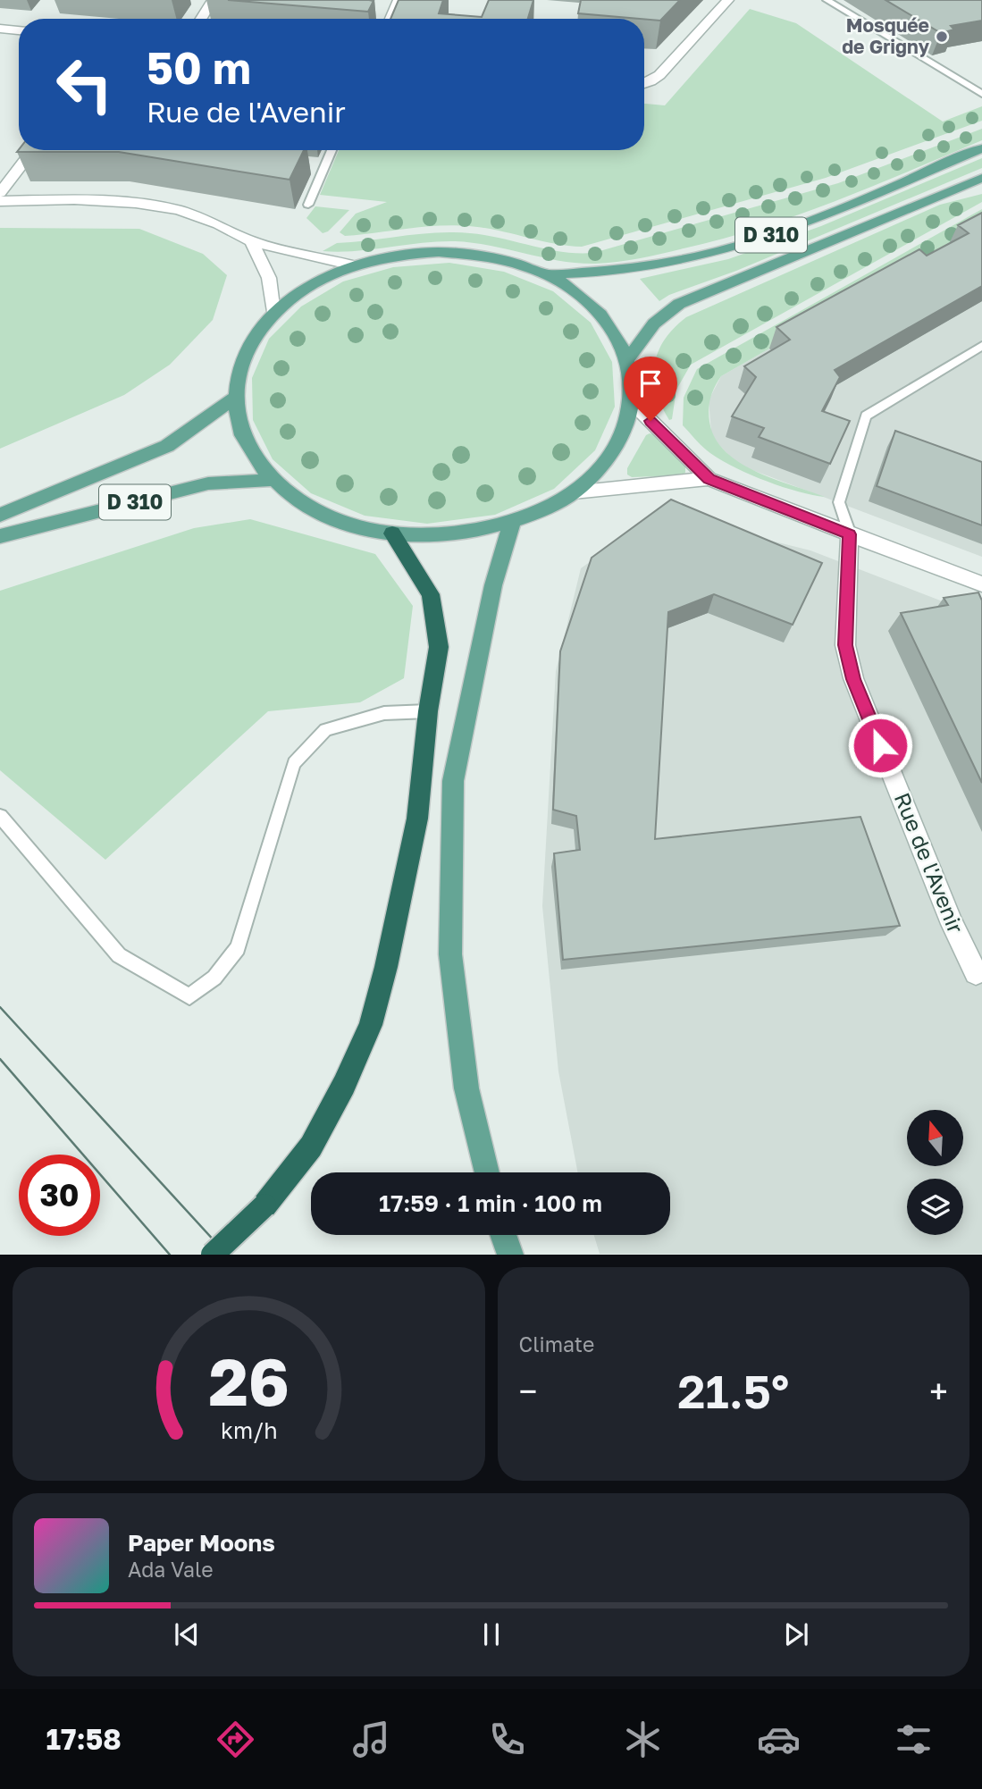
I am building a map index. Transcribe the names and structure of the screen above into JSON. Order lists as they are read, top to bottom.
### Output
{
  "streets": {
    "main road": ["D 310"],
    "street": ["Rue de l'Avenir"]
  },
  "places": ["Mosquée de Grigny"],
  "north": "top",
  "page": {
    "turn": ["50 m", "Rue de l'Avenir"],
    "limit": "30",
    "trip": "17:59 · 1 min · 100 m",
    "tile": "Climate",
    "heat": ["−", "21.5°", "+"],
    "song": ["Paper Moons", "Ada Vale"],
    "tabs": "17:58",
    "gauge": ["26", "km/h"]
  }
}
